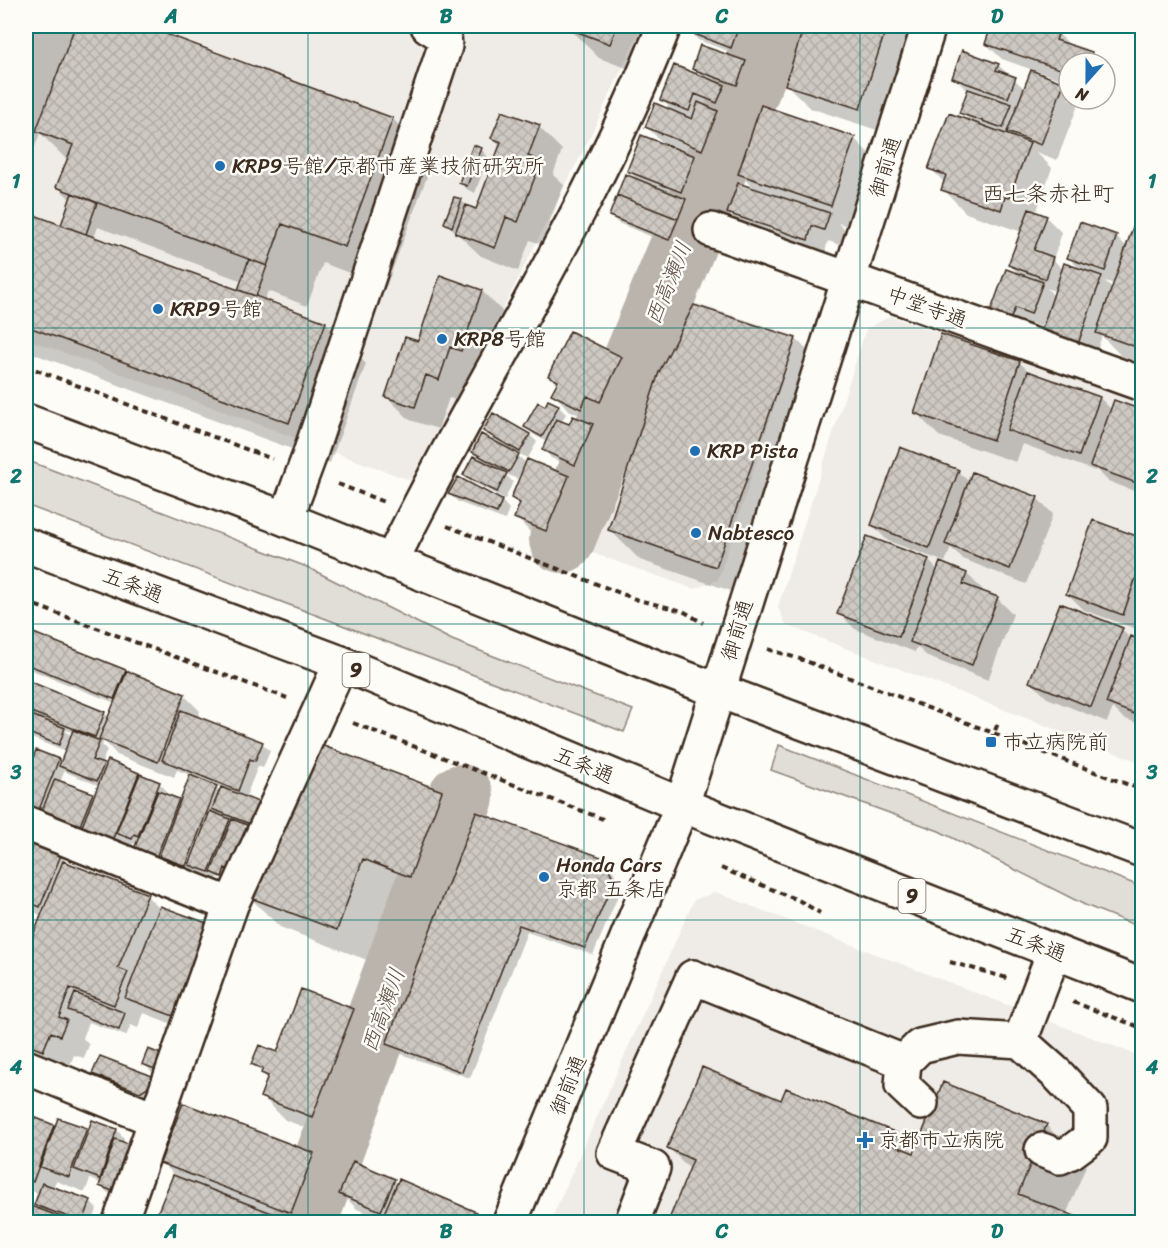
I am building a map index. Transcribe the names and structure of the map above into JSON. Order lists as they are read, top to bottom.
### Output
{
  "streets": {
    "main road": [
      "御前通",
      "中堂寺通",
      "五条通",
      "9"
    ]
  },
  "crossings": [
    ["御前通", "中堂寺通"],
    ["御前通", "五条通"]
  ],
  "districts": ["西七条赤社町"],
  "water": ["西高瀬川"],
  "places": {
    "other": [
      "KRP9号館/京都市産業技術研究所",
      "KRP9号館",
      "KRP8号館",
      "KRP Pista",
      "Nabtesco",
      "Honda Cars 京都 五条店"
    ],
    "transit": ["市立病院前"],
    "health": ["京都市立病院"]
  },
  "north": "bottom",
  "grid": {
    "columns": [
      "A",
      "B",
      "C",
      "D"
    ],
    "rows": [
      "1",
      "2",
      "3",
      "4"
    ]
  }
}
